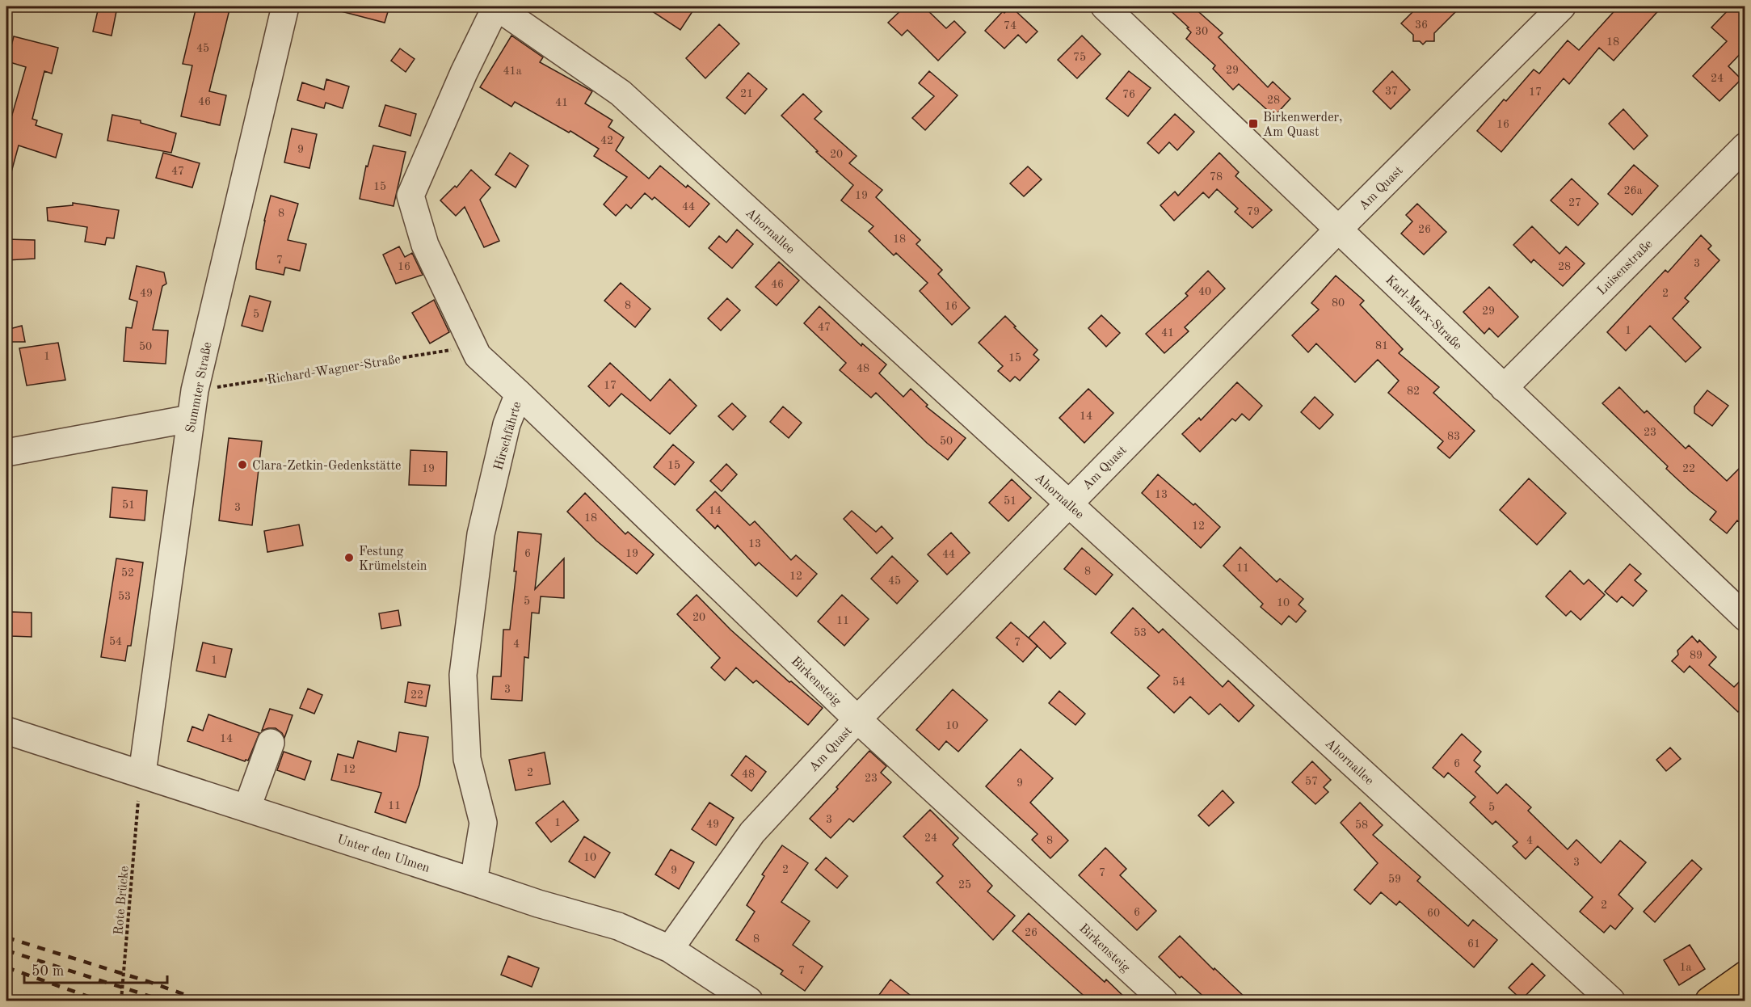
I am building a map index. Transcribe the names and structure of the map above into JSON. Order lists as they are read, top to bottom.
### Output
{
  "streets": {
    "street": [
      "Am Quast",
      "Ahornallee",
      "Luisenstraße",
      "Karl-Marx-Straße",
      "Summter Straße",
      "Hirschfährte",
      "Birkensteig",
      "Unter den Ulmen"
    ],
    "path": ["Richard-Wagner-Straße", "Rote Brücke"]
  },
  "crossings": [
    ["Am Quast", "Ahornallee"],
    ["Am Quast", "Karl-Marx-Straße"],
    ["Am Quast", "Birkensteig"],
    ["Am Quast", "Unter den Ulmen"],
    ["Ahornallee", "Hirschfährte"],
    ["Luisenstraße", "Karl-Marx-Straße"],
    ["Richard-Wagner-Straße", "Summter Straße"],
    ["Richard-Wagner-Straße", "Hirschfährte"],
    ["Summter Straße", "Unter den Ulmen"],
    ["Hirschfährte", "Birkensteig"],
    ["Hirschfährte", "Unter den Ulmen"]
  ],
  "places": {
    "transit": ["Birkenwerder, Am Quast"],
    "other": ["Clara-Zetkin-Gedenkstätte", "Festung Krümelstein"]
  },
  "house_numbers": [
    "36",
    "74",
    "30",
    "18",
    "45",
    "75",
    "29",
    "41a",
    "24",
    "37",
    "17",
    "21",
    "76",
    "28",
    "46",
    "41",
    "16",
    "42",
    "9",
    "20",
    "47",
    "78",
    "15",
    "26a",
    "19",
    "27",
    "44",
    "79",
    "8",
    "26",
    "18",
    "7",
    "3",
    "16",
    "28",
    "46",
    "40",
    "49",
    "2",
    "80",
    "8",
    "16",
    "29",
    "5",
    "47",
    "1",
    "41",
    "81",
    "50",
    "1",
    "15",
    "48",
    "17",
    "82",
    "14",
    "23",
    "83",
    "50",
    "15",
    "19",
    "22",
    "13",
    "51",
    "51",
    "3",
    "14",
    "18",
    "12",
    "13",
    "6",
    "19",
    "44",
    "11",
    "8",
    "52",
    "12",
    "45",
    "53",
    "5",
    "10",
    "20",
    "11",
    "53",
    "54",
    "7",
    "4",
    "89",
    "1",
    "54",
    "3",
    "22",
    "10",
    "14",
    "6",
    "12",
    "2",
    "48",
    "23",
    "57",
    "9",
    "11",
    "5",
    "3",
    "1",
    "49",
    "58",
    "24",
    "8",
    "4",
    "10",
    "3",
    "2",
    "9",
    "7",
    "59",
    "25",
    "2",
    "6",
    "60",
    "26",
    "8",
    "61",
    "1a",
    "7"
  ],
  "scale_bar": "50 m"
}
